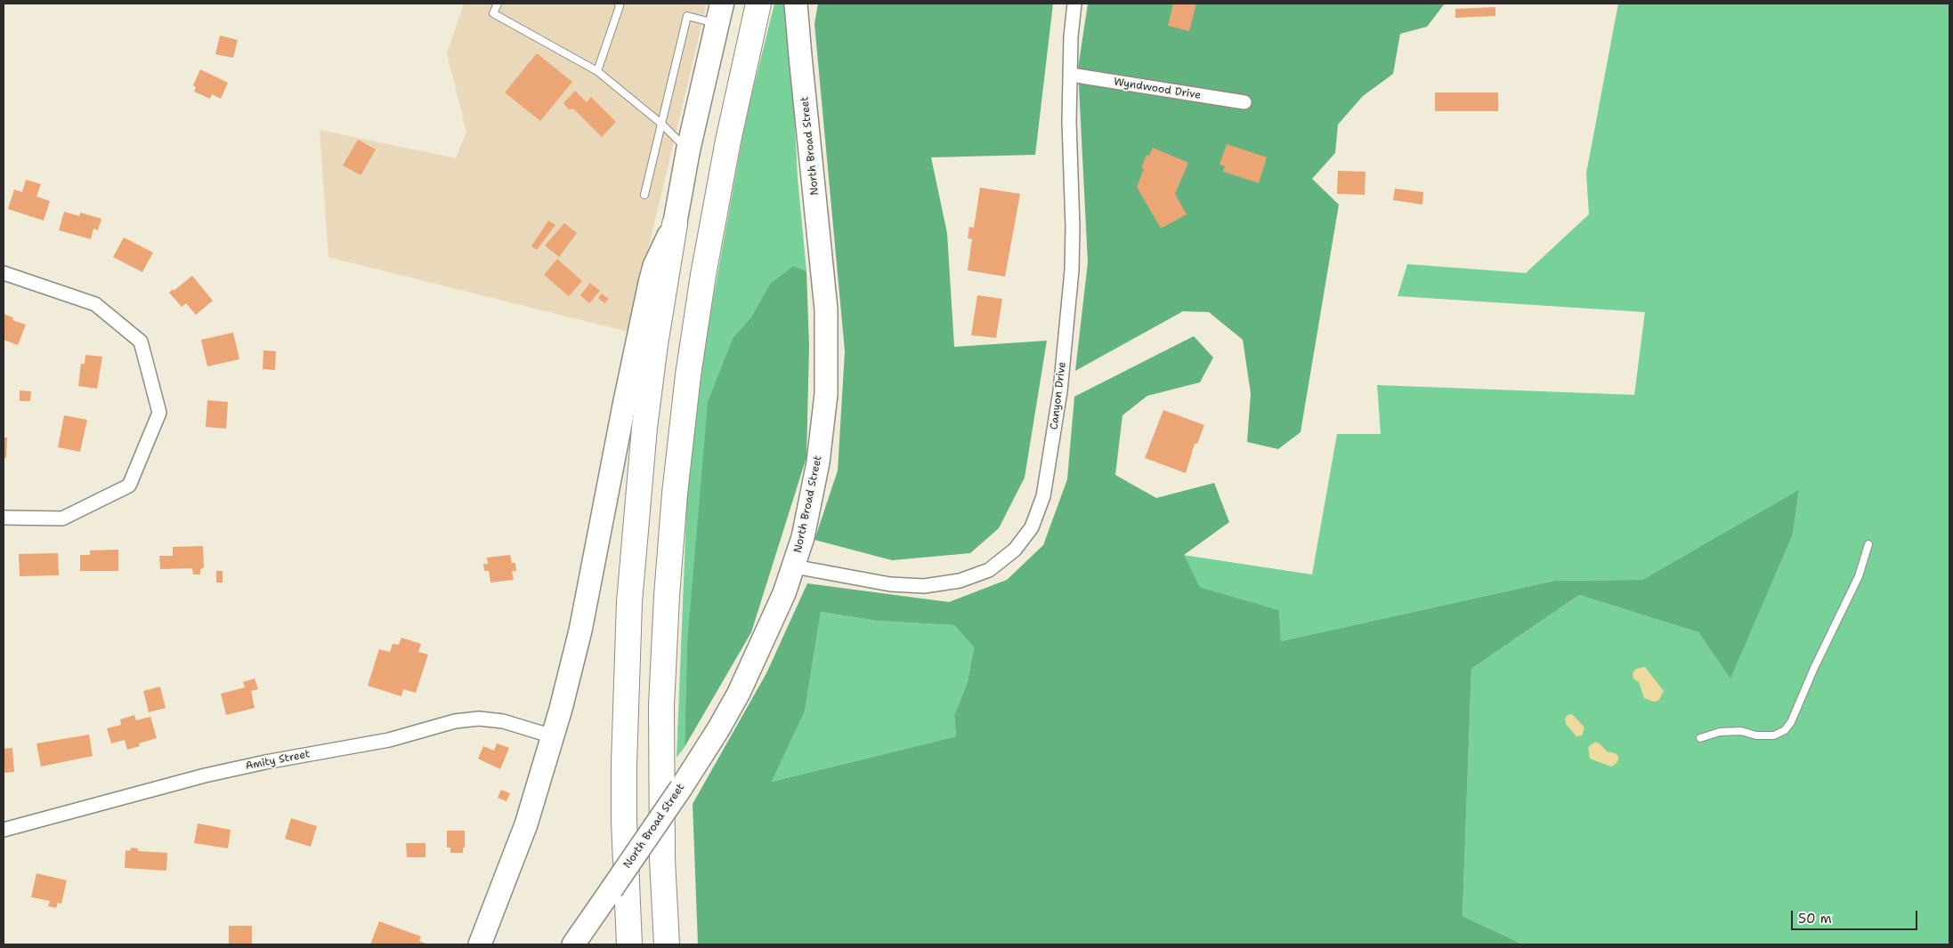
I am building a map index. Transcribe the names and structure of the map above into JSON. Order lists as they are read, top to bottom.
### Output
{
  "streets": {
    "main road": ["North Broad Street"],
    "street": ["Wyndwood Drive", "Canyon Drive", "Amity Street"]
  },
  "crossings": [
    ["Wyndwood Drive", "Canyon Drive"],
    ["North Broad Street", "Canyon Drive"]
  ],
  "scale_bar": "50 m"
}
